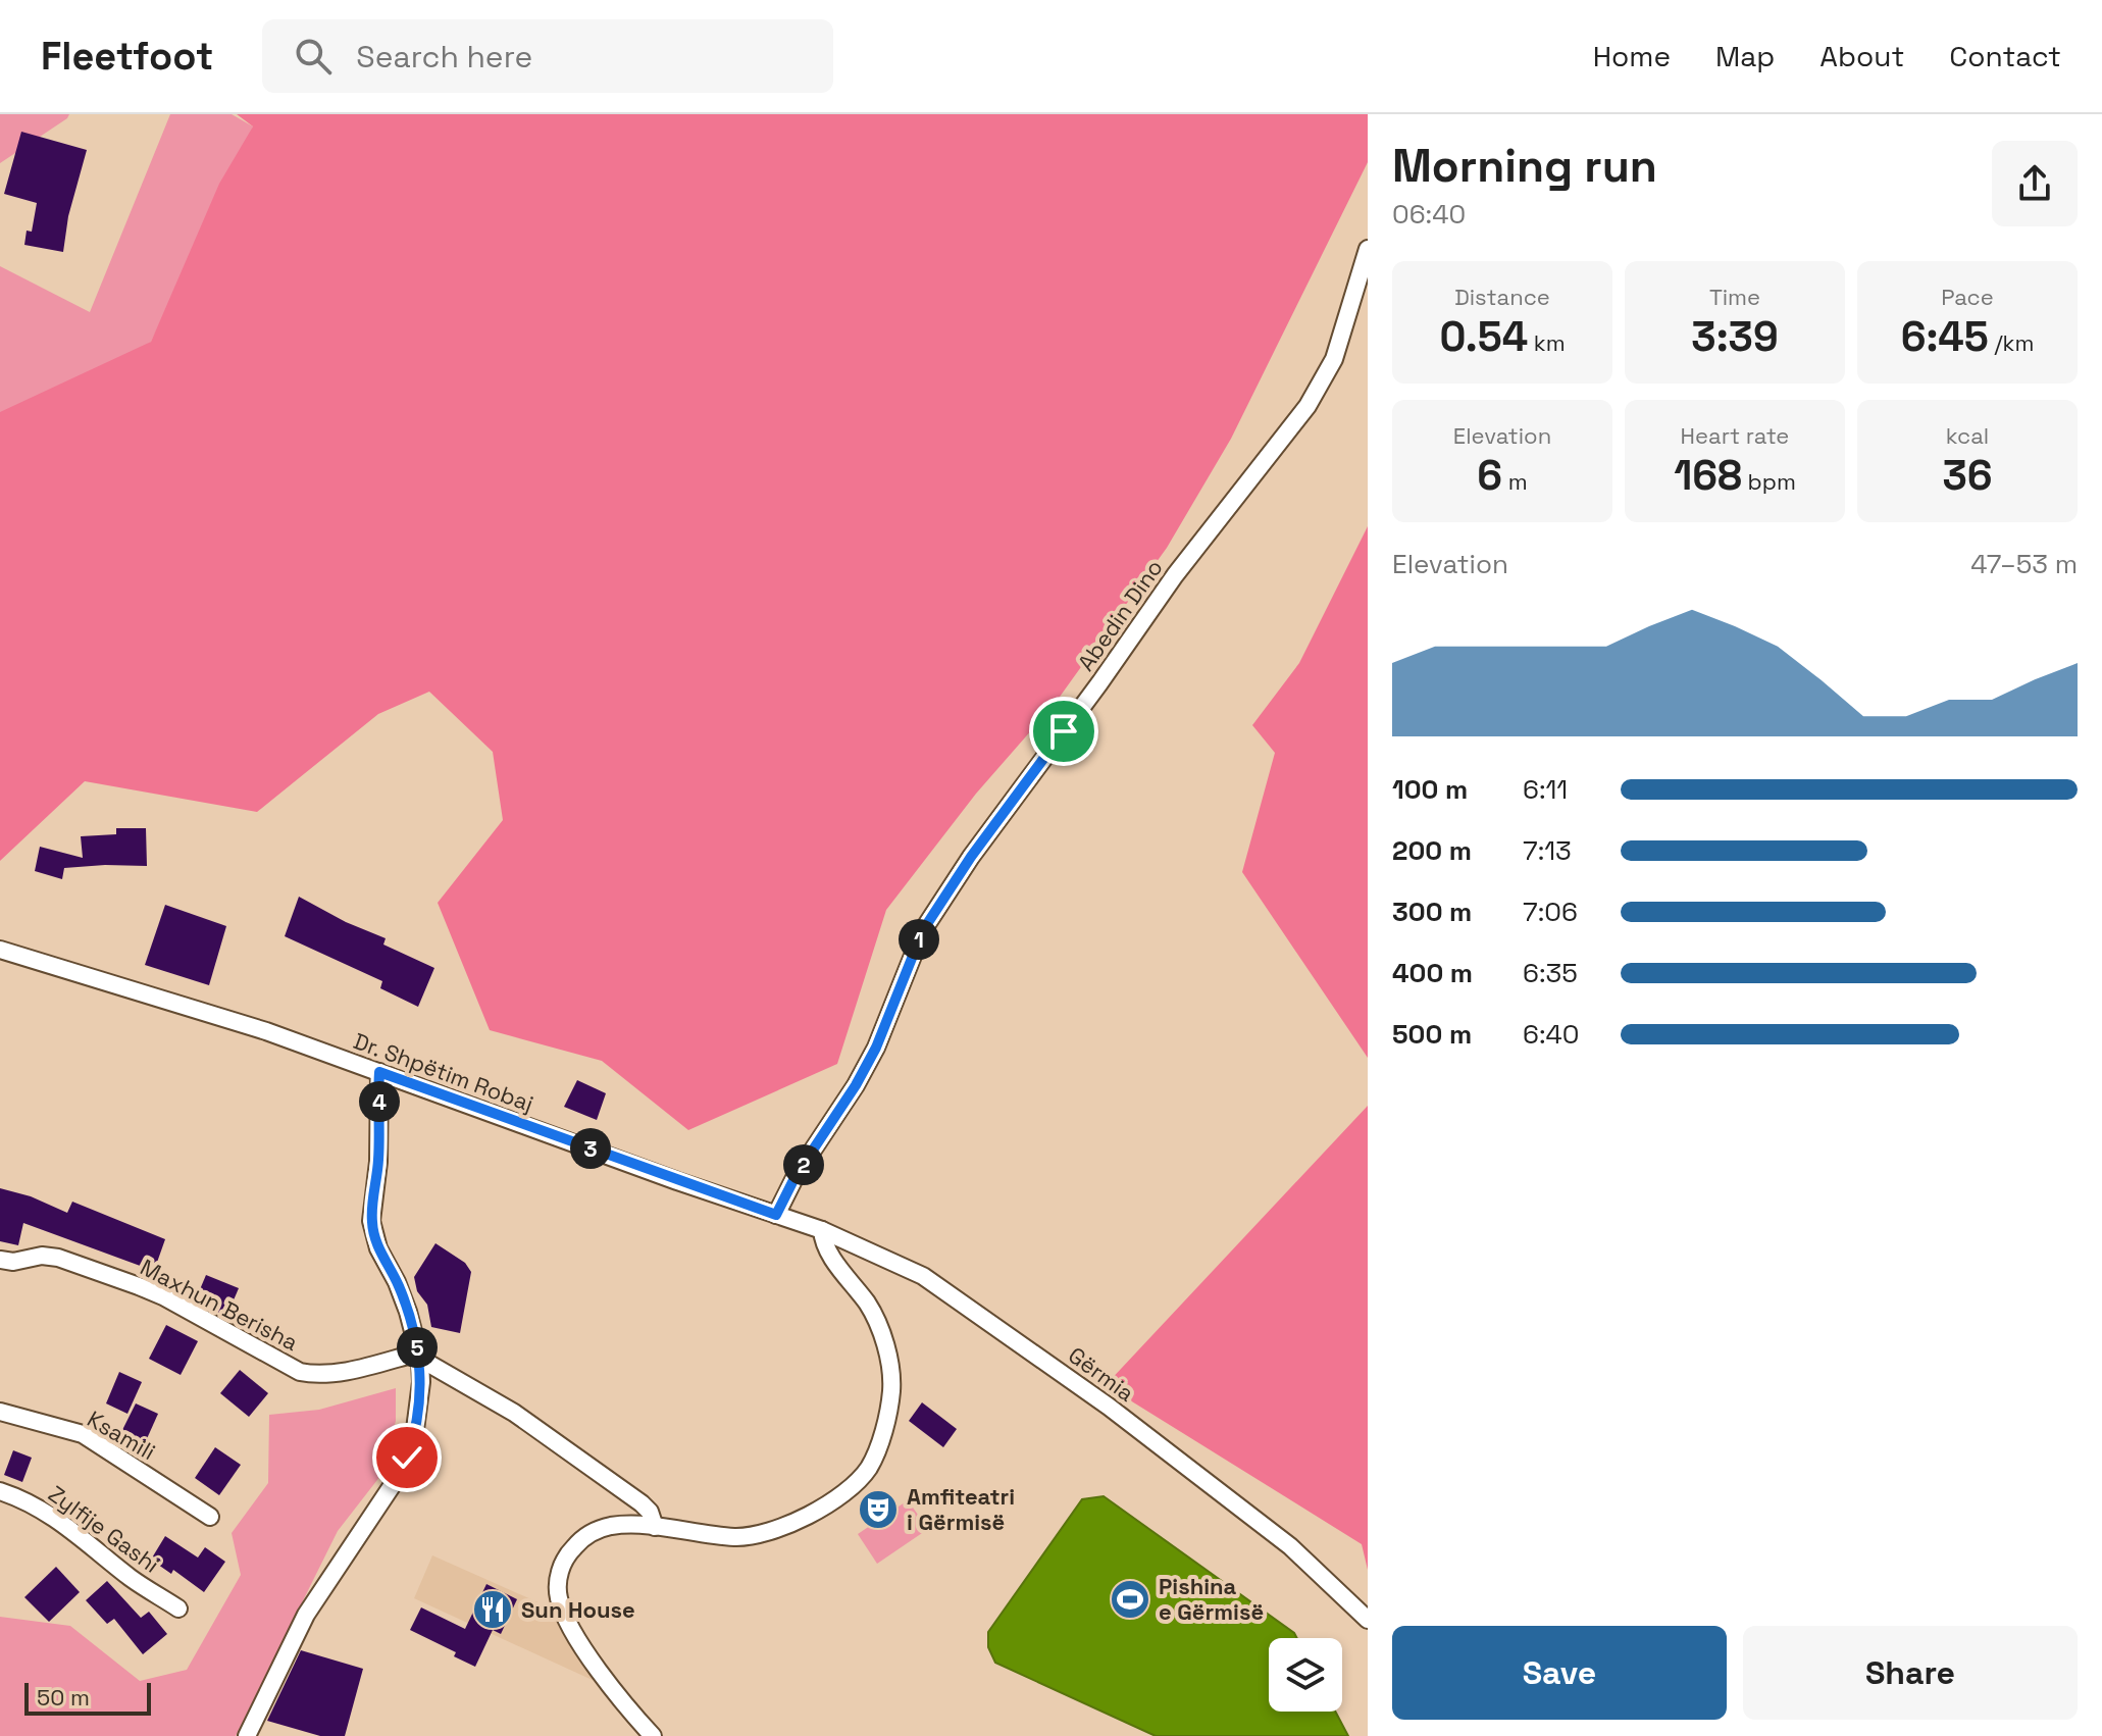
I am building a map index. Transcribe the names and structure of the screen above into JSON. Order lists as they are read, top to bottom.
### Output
{
  "streets": {
    "street": [
      "Abedin Dino",
      "Dr. Shpëtim Robaj",
      "Maxhun Berisha",
      "Gërmia",
      "Ksamili",
      "Zylfije Gashi"
    ]
  },
  "crossings": [
    ["Abedin Dino", "Dr. Shpëtim Robaj"],
    ["Abedin Dino", "Gërmia"],
    ["Dr. Shpëtim Robaj", "Gërmia"]
  ],
  "places": {
    "theatre": ["Amfiteatri i Gërmisë"],
    "sports": ["Pishina e Gërmisë"],
    "restaurant": ["Sun House"]
  },
  "scale_bar": "50 m",
  "page": {
    "header": "Fleetfoot",
    "search": "Search here",
    "nav": [
      "Home",
      "Map",
      "About",
      "Contact"
    ],
    "heading": ["Morning run", "06:40"],
    "stats": [
      ["Distance", "0.54 km"],
      ["Time", "3:39"],
      ["Pace", "6:45 /km"],
      ["Elevation", "6 m"],
      ["Heart rate", "168 bpm"],
      ["kcal", "36"]
    ],
    "chart": ["Elevation", "47–53 m"],
    "list": [
      {
        "name": "100 m",
        "note": "6:11"
      },
      {
        "name": "200 m",
        "note": "7:13"
      },
      {
        "name": "300 m",
        "note": "7:06"
      },
      {
        "name": "400 m",
        "note": "6:35"
      },
      {
        "name": "500 m",
        "note": "6:40"
      }
    ],
    "pins": [
      "1",
      "4",
      "3",
      "2",
      "5"
    ],
    "buttons": ["Save", "Share"],
    "scale": "50 m"
  }
}
